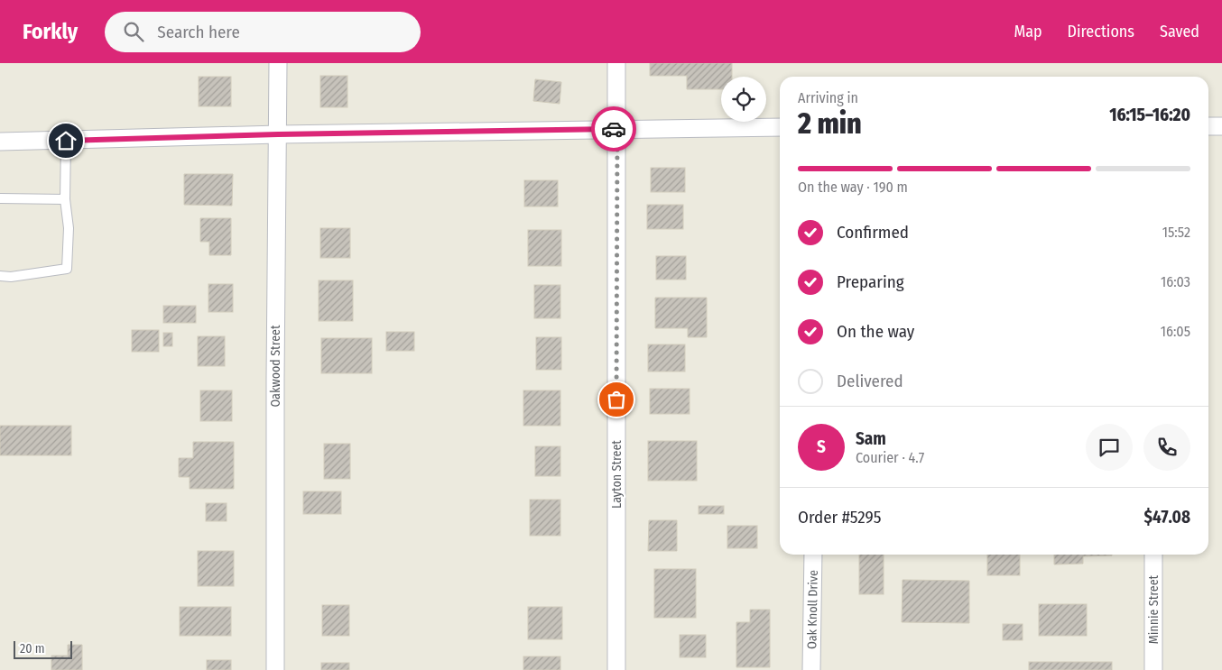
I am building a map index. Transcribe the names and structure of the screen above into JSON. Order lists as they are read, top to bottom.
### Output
{
  "streets": {
    "street": [
      "Oakwood Street",
      "Layton Street",
      "Oak Knoll Drive",
      "Minnie Street"
    ]
  },
  "scale_bar": "20 m",
  "page": {
    "header": "Forkly",
    "search": "Search here",
    "nav": ["Map", "Directions", "Saved"],
    "heading": ["2 min", "Arriving in", "16:15–16:20"],
    "panel": [
      "Sam",
      "Courier · 4.7",
      "Order #5295",
      "$47.08"
    ],
    "bar": "On the way · 190 m",
    "list": [
      ["Confirmed", "15:52"],
      ["Preparing", "16:03"],
      ["On the way", "16:05"],
      "Delivered"
    ],
    "round": "S",
    "scale": "20 m"
  }
}
